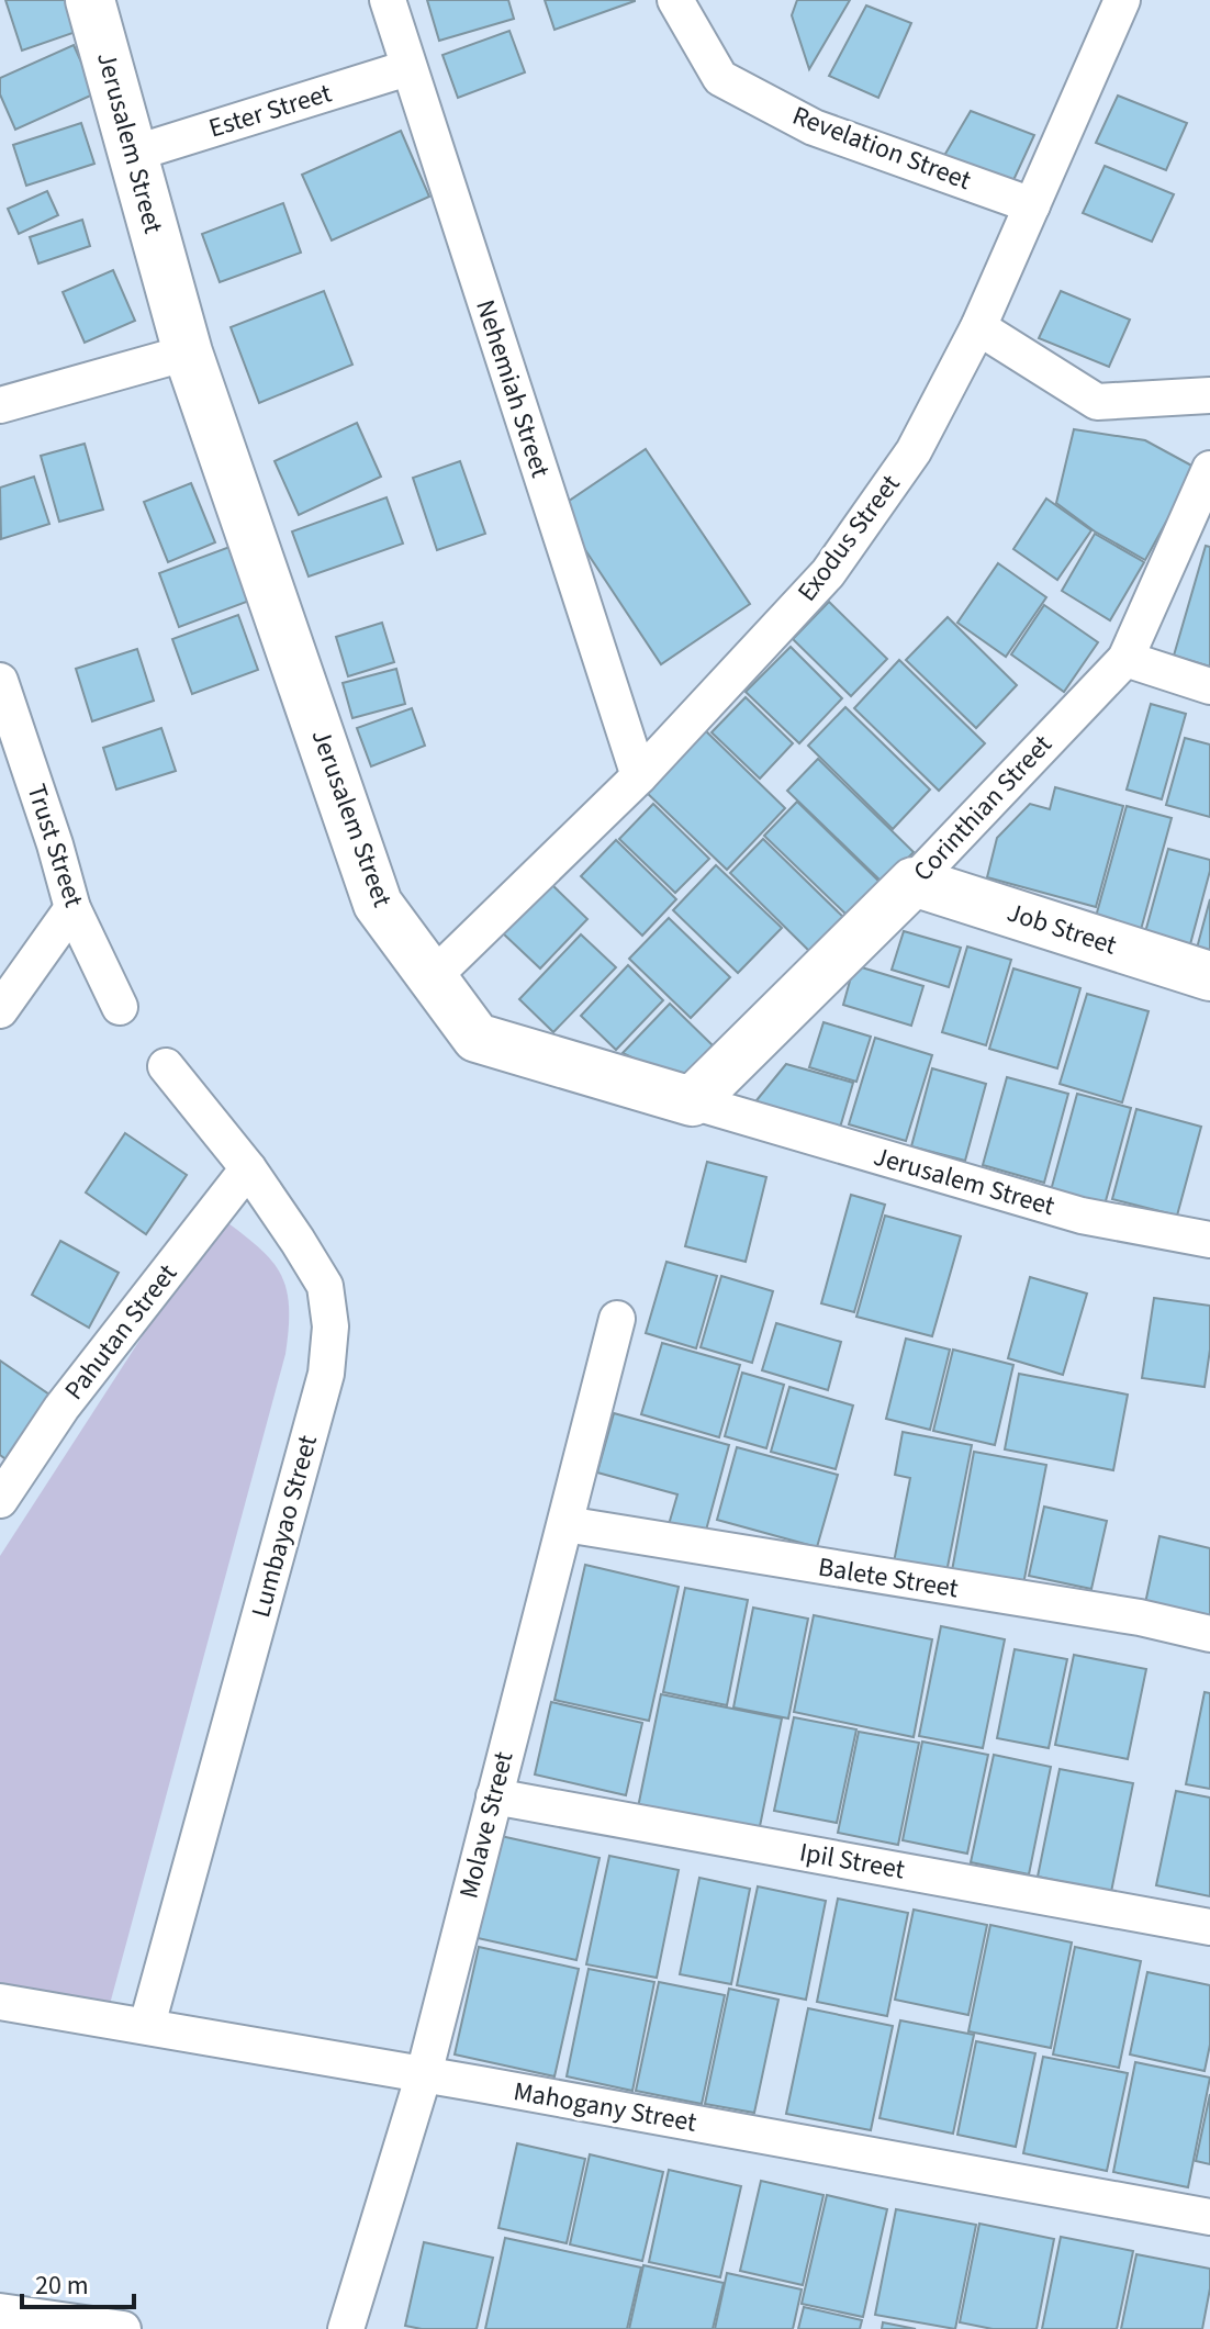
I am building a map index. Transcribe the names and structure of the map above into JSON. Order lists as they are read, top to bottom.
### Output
{
  "streets": {
    "street": [
      "Ester Street",
      "Jerusalem Street",
      "Revelation Street",
      "Nehemiah Street",
      "Exodus Street",
      "Corinthian Street",
      "Trust Street",
      "Job Street",
      "Pahutan Street",
      "Lumbayao Street",
      "Balete Street",
      "Molave Street",
      "Ipil Street",
      "Mahogany Street"
    ]
  },
  "crossings": [
    ["Ester Street", "Jerusalem Street"],
    ["Ester Street", "Nehemiah Street"],
    ["Jerusalem Street", "Exodus Street"],
    ["Jerusalem Street", "Corinthian Street"],
    ["Revelation Street", "Exodus Street"],
    ["Nehemiah Street", "Exodus Street"],
    ["Corinthian Street", "Job Street"],
    ["Pahutan Street", "Lumbayao Street"],
    ["Lumbayao Street", "Mahogany Street"],
    ["Balete Street", "Molave Street"],
    ["Molave Street", "Ipil Street"],
    ["Molave Street", "Mahogany Street"]
  ],
  "scale_bar": "20 m"
}
